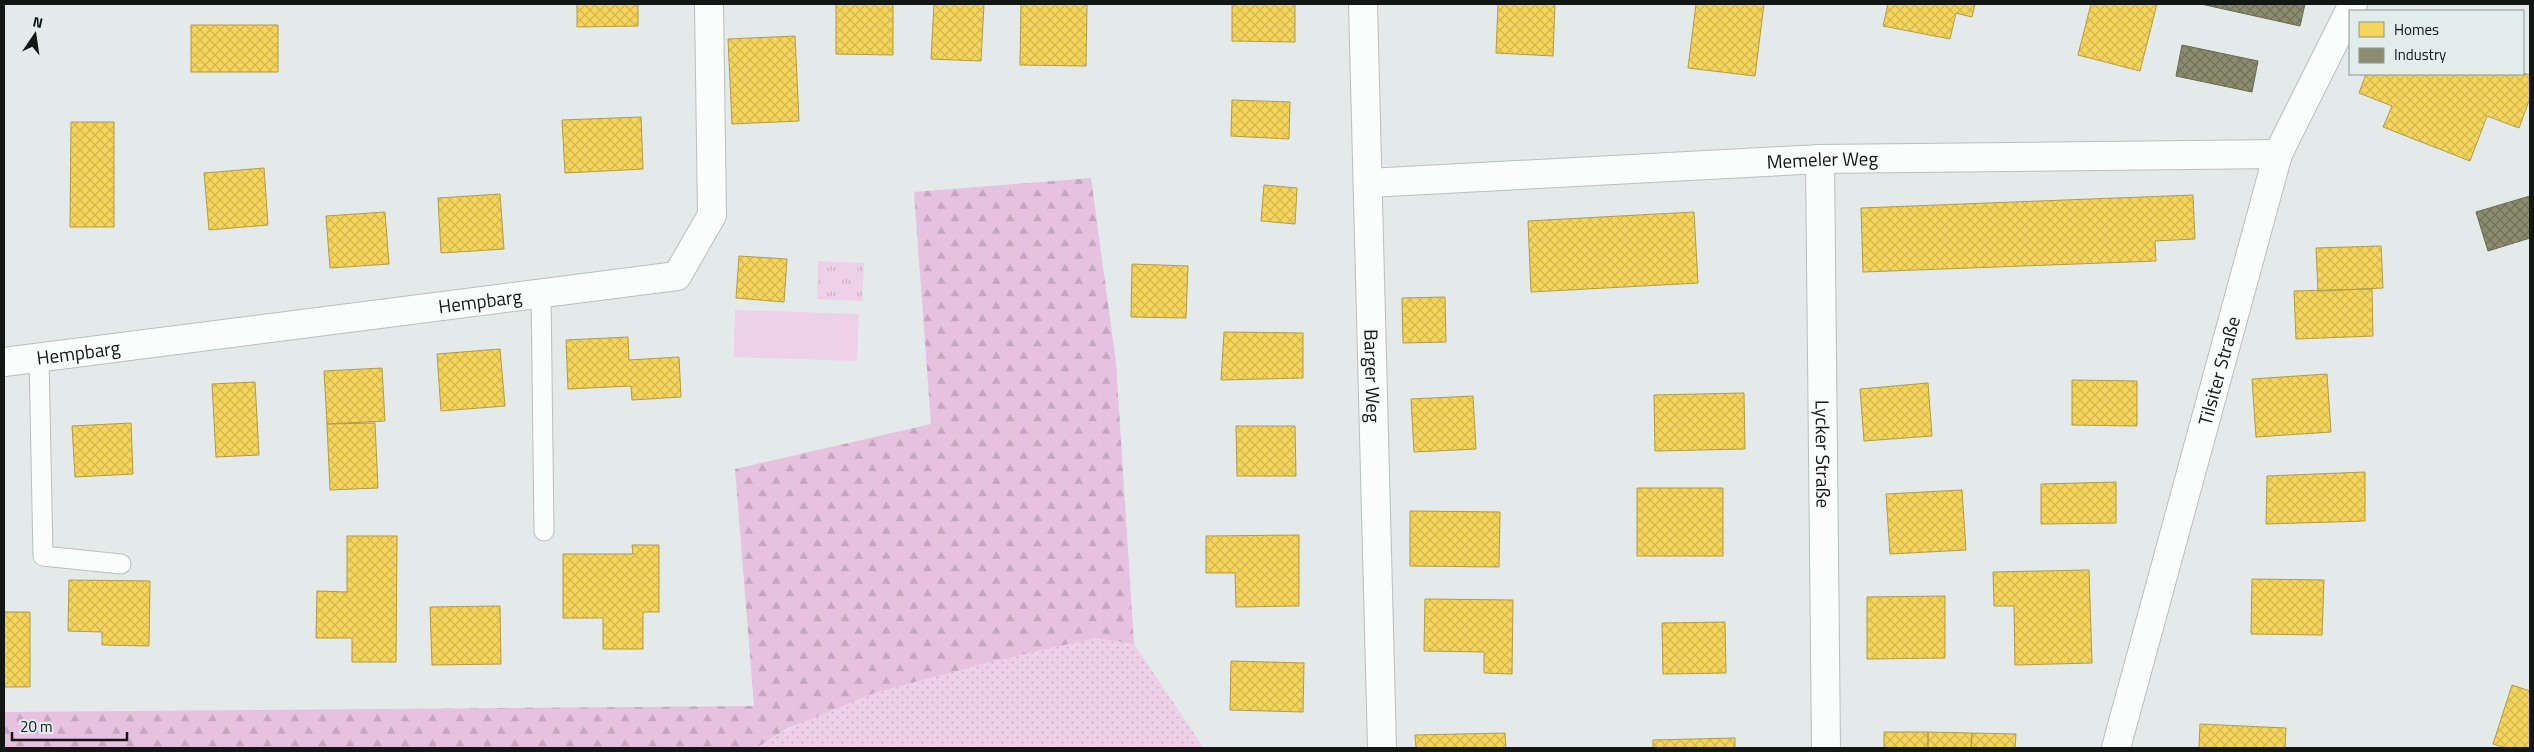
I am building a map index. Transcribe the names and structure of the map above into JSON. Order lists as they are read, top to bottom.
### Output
{
  "streets": {
    "street": [
      "Memeler Weg",
      "Hempbarg",
      "Tilsiter Straße",
      "Barger Weg",
      "Lycker Straße"
    ]
  },
  "crossings": [
    ["Memeler Weg", "Tilsiter Straße"],
    ["Memeler Weg", "Barger Weg"],
    ["Memeler Weg", "Lycker Straße"]
  ],
  "legend": ["Homes", "Industry"],
  "scale_bar": "20 m",
  "north": "top"
}
